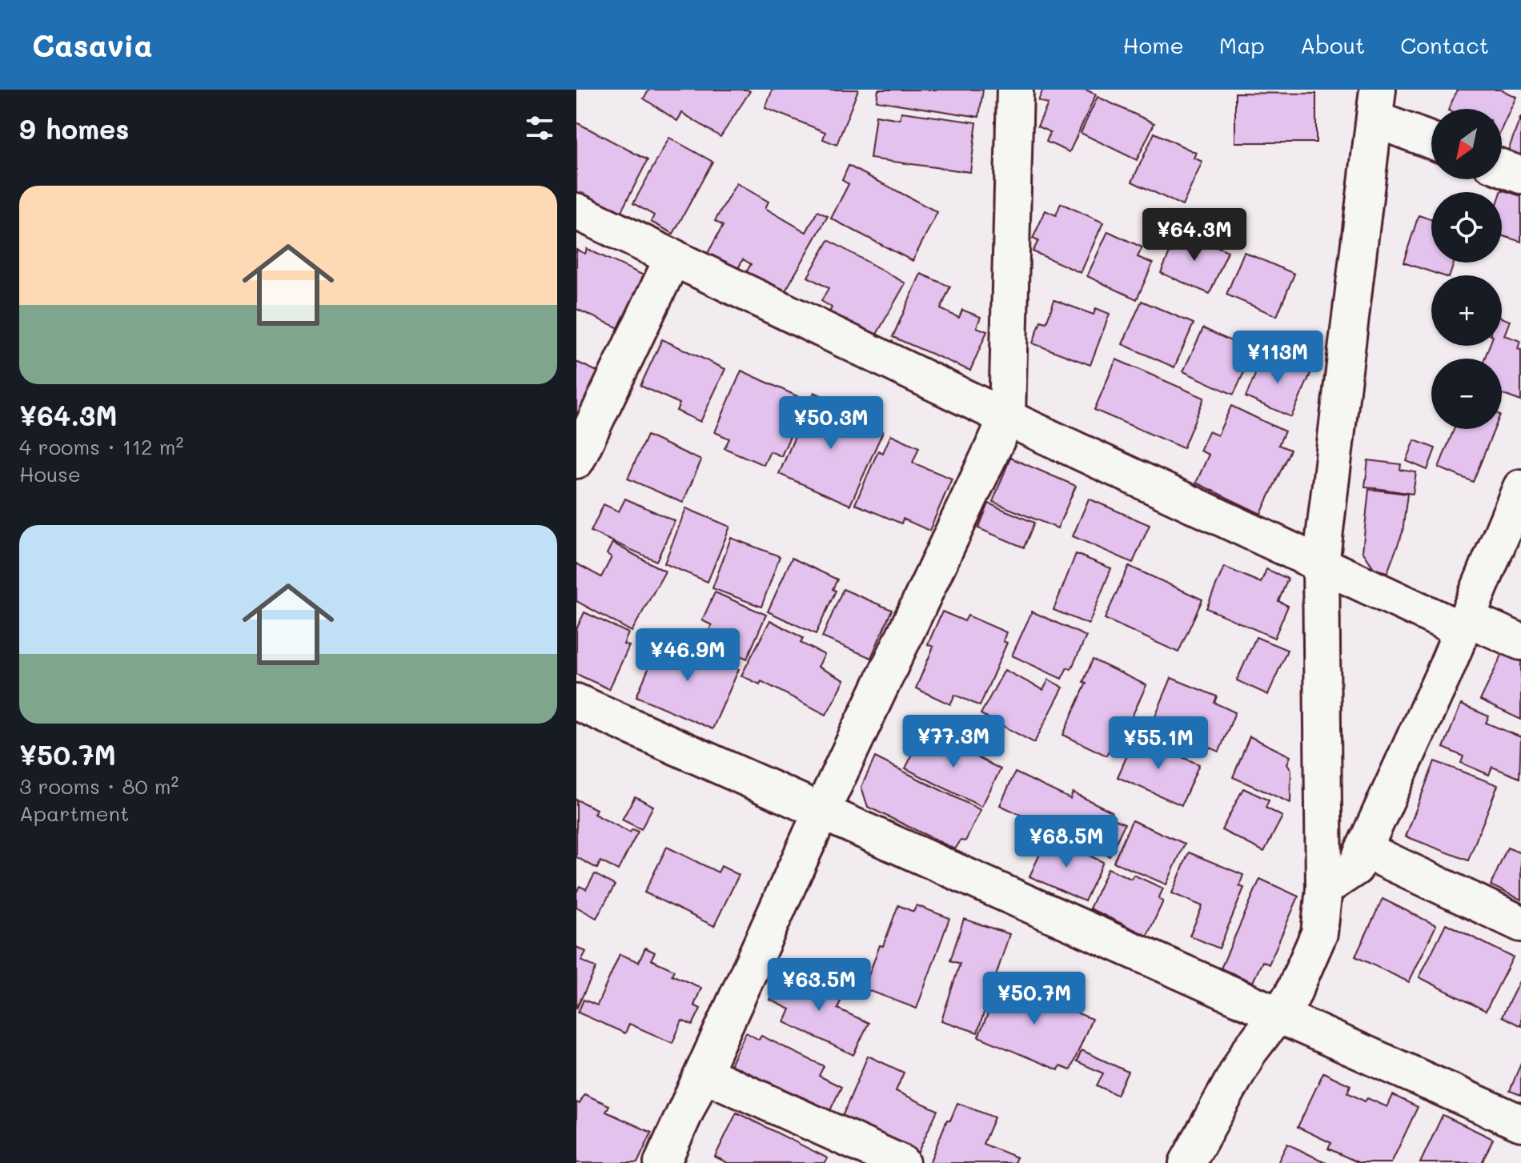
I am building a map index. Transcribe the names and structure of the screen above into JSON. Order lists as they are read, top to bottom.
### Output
{
  "north": "bottom left",
  "page": {
    "header": "Casavia",
    "nav": [
      "Home",
      "Map",
      "About",
      "Contact"
    ],
    "heading": "9 homes",
    "map_buttons": ["+", "−"],
    "list": [
      {
        "name": "¥64.3M",
        "note": "4 rooms · 112 m² · House"
      },
      {
        "name": "¥50.7M",
        "note": "3 rooms · 80 m² · Apartment"
      }
    ],
    "price": [
      "¥64.3M",
      "¥113M",
      "¥50.3M",
      "¥46.9M",
      "¥77.3M",
      "¥55.1M",
      "¥68.5M",
      "¥63.5M",
      "¥50.7M"
    ]
  }
}
